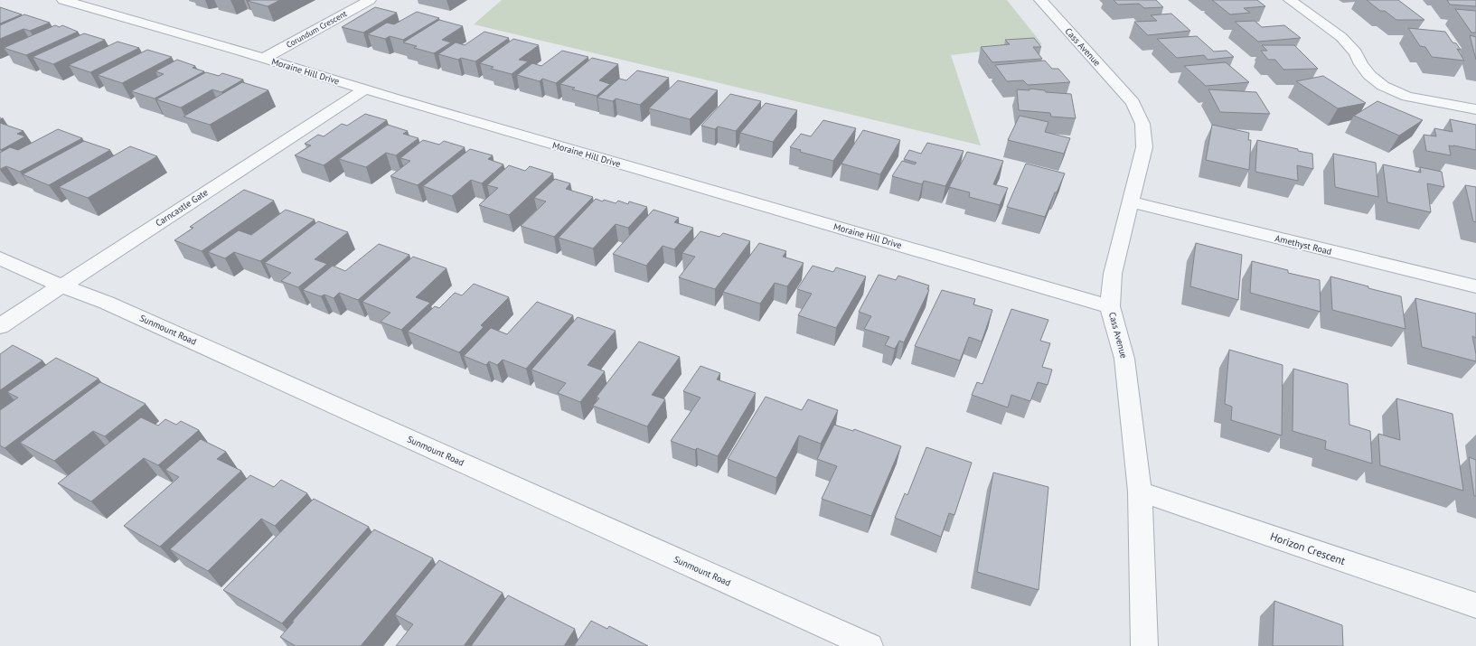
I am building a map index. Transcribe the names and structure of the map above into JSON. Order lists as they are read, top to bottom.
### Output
{
  "streets": {
    "street": [
      "Corundum Crescent",
      "Cass Avenue",
      "Moraine Hill Drive",
      "Carncastle Gate",
      "Amethyst Road",
      "Sunmount Road",
      "Horizon Crescent"
    ]
  },
  "crossings": [
    ["Corundum Crescent", "Moraine Hill Drive"],
    ["Cass Avenue", "Moraine Hill Drive"],
    ["Cass Avenue", "Amethyst Road"],
    ["Cass Avenue", "Horizon Crescent"],
    ["Moraine Hill Drive", "Carncastle Gate"],
    ["Carncastle Gate", "Sunmount Road"]
  ]
}
